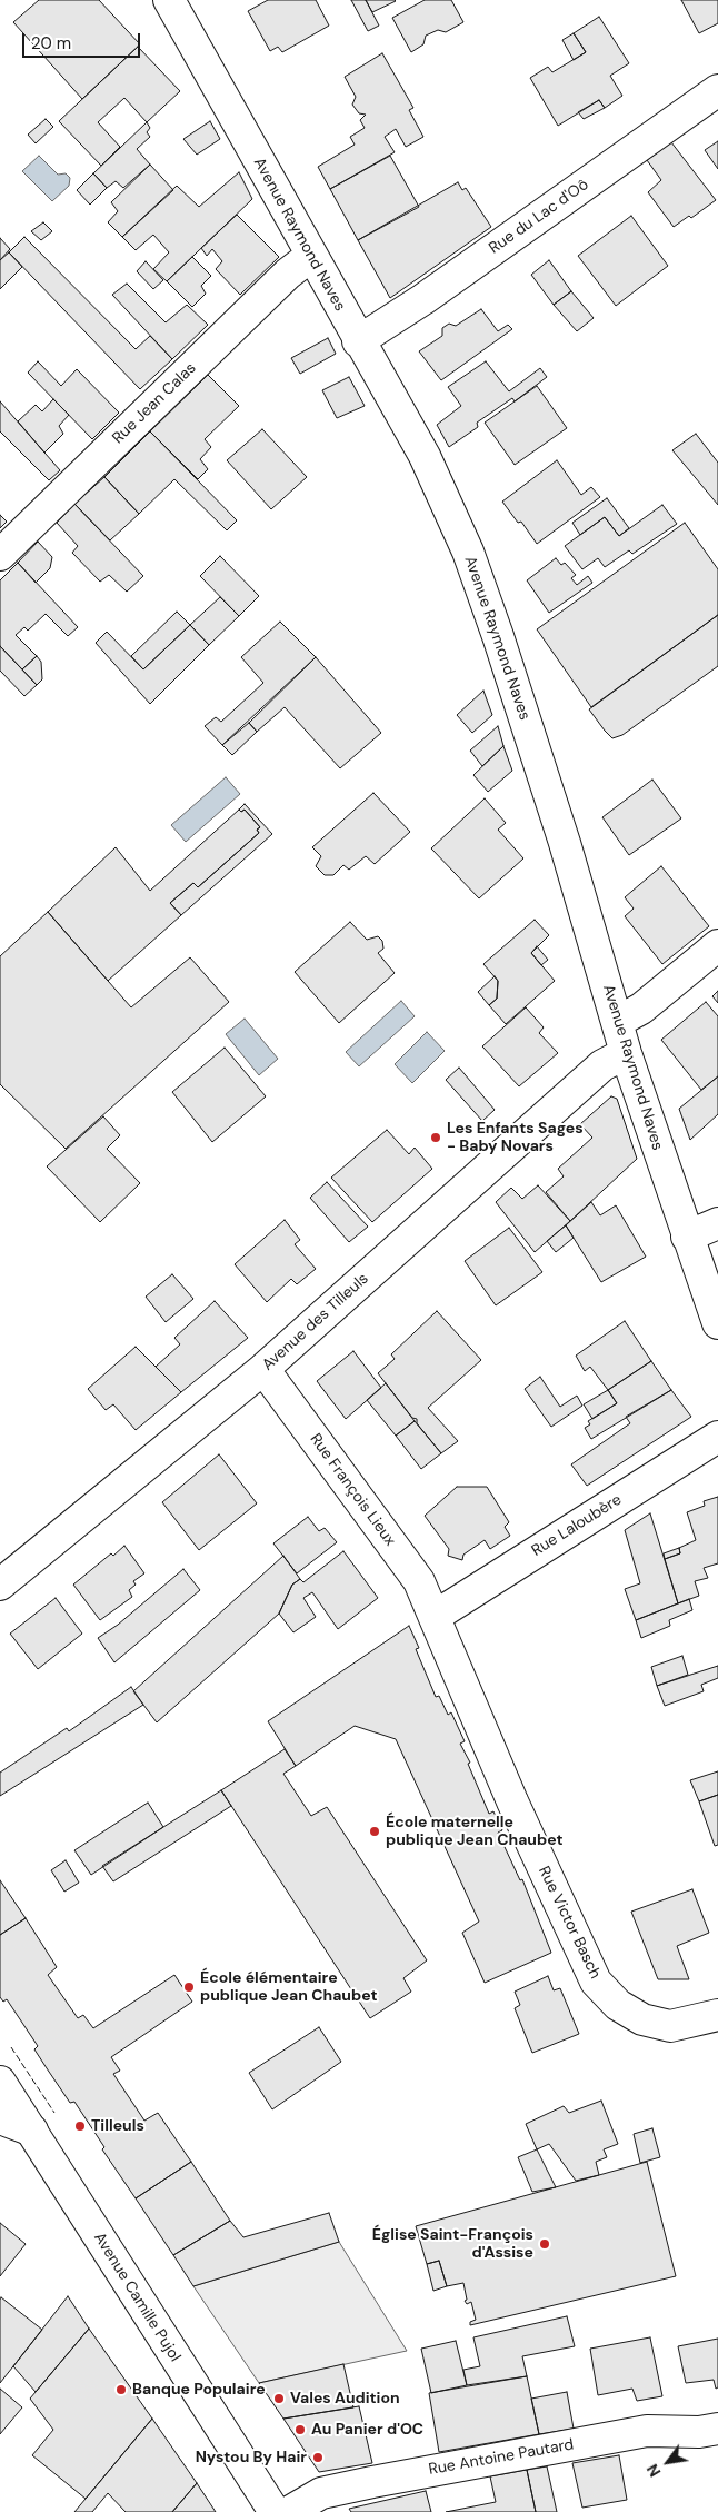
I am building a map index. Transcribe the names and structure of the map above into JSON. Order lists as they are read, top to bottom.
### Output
{
  "streets": {
    "street": [
      "Rue du Lac d'Oô",
      "Avenue Raymond Naves",
      "Rue Jean Calas",
      "Avenue des Tilleuls",
      "Rue François Lieux",
      "Rue Laloubère",
      "Rue Victor Basch",
      "Avenue Camille Pujol",
      "Rue Antoine Pautard"
    ]
  },
  "crossings": [
    ["Rue du Lac d'Oô", "Avenue Raymond Naves"],
    ["Avenue Raymond Naves", "Rue Jean Calas"],
    ["Avenue Raymond Naves", "Avenue des Tilleuls"],
    ["Avenue des Tilleuls", "Rue François Lieux"],
    ["Rue François Lieux", "Rue Laloubère"],
    ["Rue François Lieux", "Rue Victor Basch"],
    ["Rue Laloubère", "Rue Victor Basch"]
  ],
  "places": [
    "Les Enfants Sages - Baby Novars",
    "École maternelle publique Jean Chaubet",
    "École élémentaire publique Jean Chaubet",
    "Tilleuls",
    "Église Saint-François d'Assise",
    "Banque Populaire",
    "Vales Audition",
    "Au Panier d'OC",
    "Nystou By Hair"
  ],
  "scale_bar": "20 m",
  "north": "bottom left"
}
